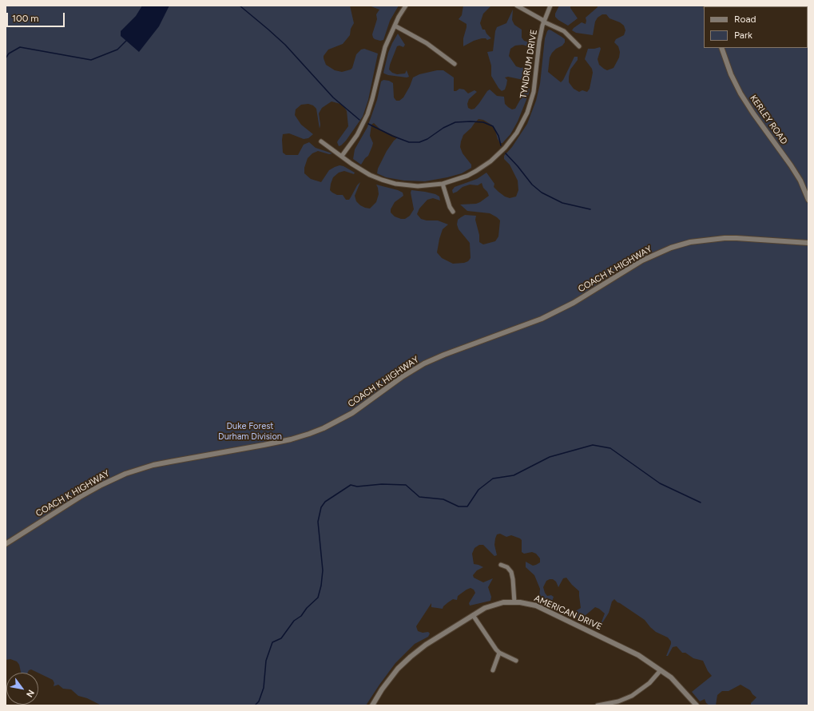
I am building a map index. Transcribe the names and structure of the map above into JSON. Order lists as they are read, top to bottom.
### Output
{
  "streets": {
    "street": [
      "TYNDRUM DRIVE",
      "KERLEY ROAD",
      "COACH K HIGHWAY",
      "AMERICAN DRIVE"
    ]
  },
  "parks": ["Duke Forest Durham Division"],
  "legend": ["Road", "Park"],
  "scale_bar": "100 m",
  "north": "bottom right"
}
